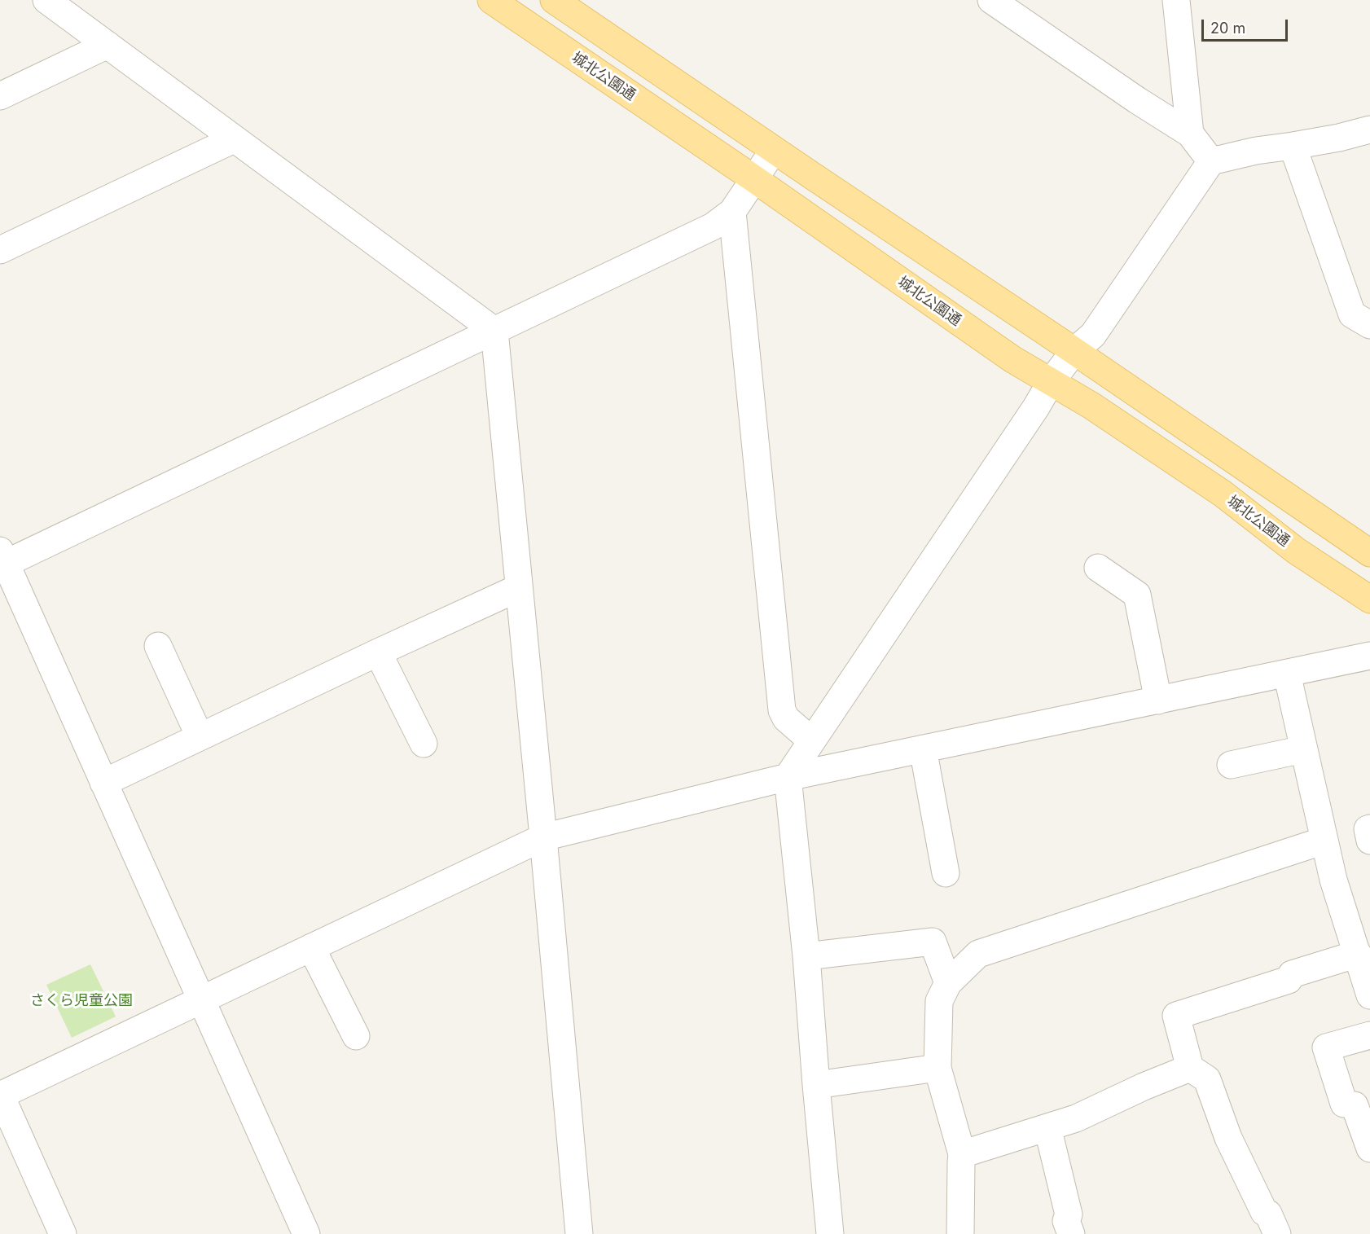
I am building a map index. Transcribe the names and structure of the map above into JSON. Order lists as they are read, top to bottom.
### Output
{
  "streets": {
    "main road": ["城北公園通"]
  },
  "parks": ["さくら児童公園"],
  "scale_bar": "20 m"
}
